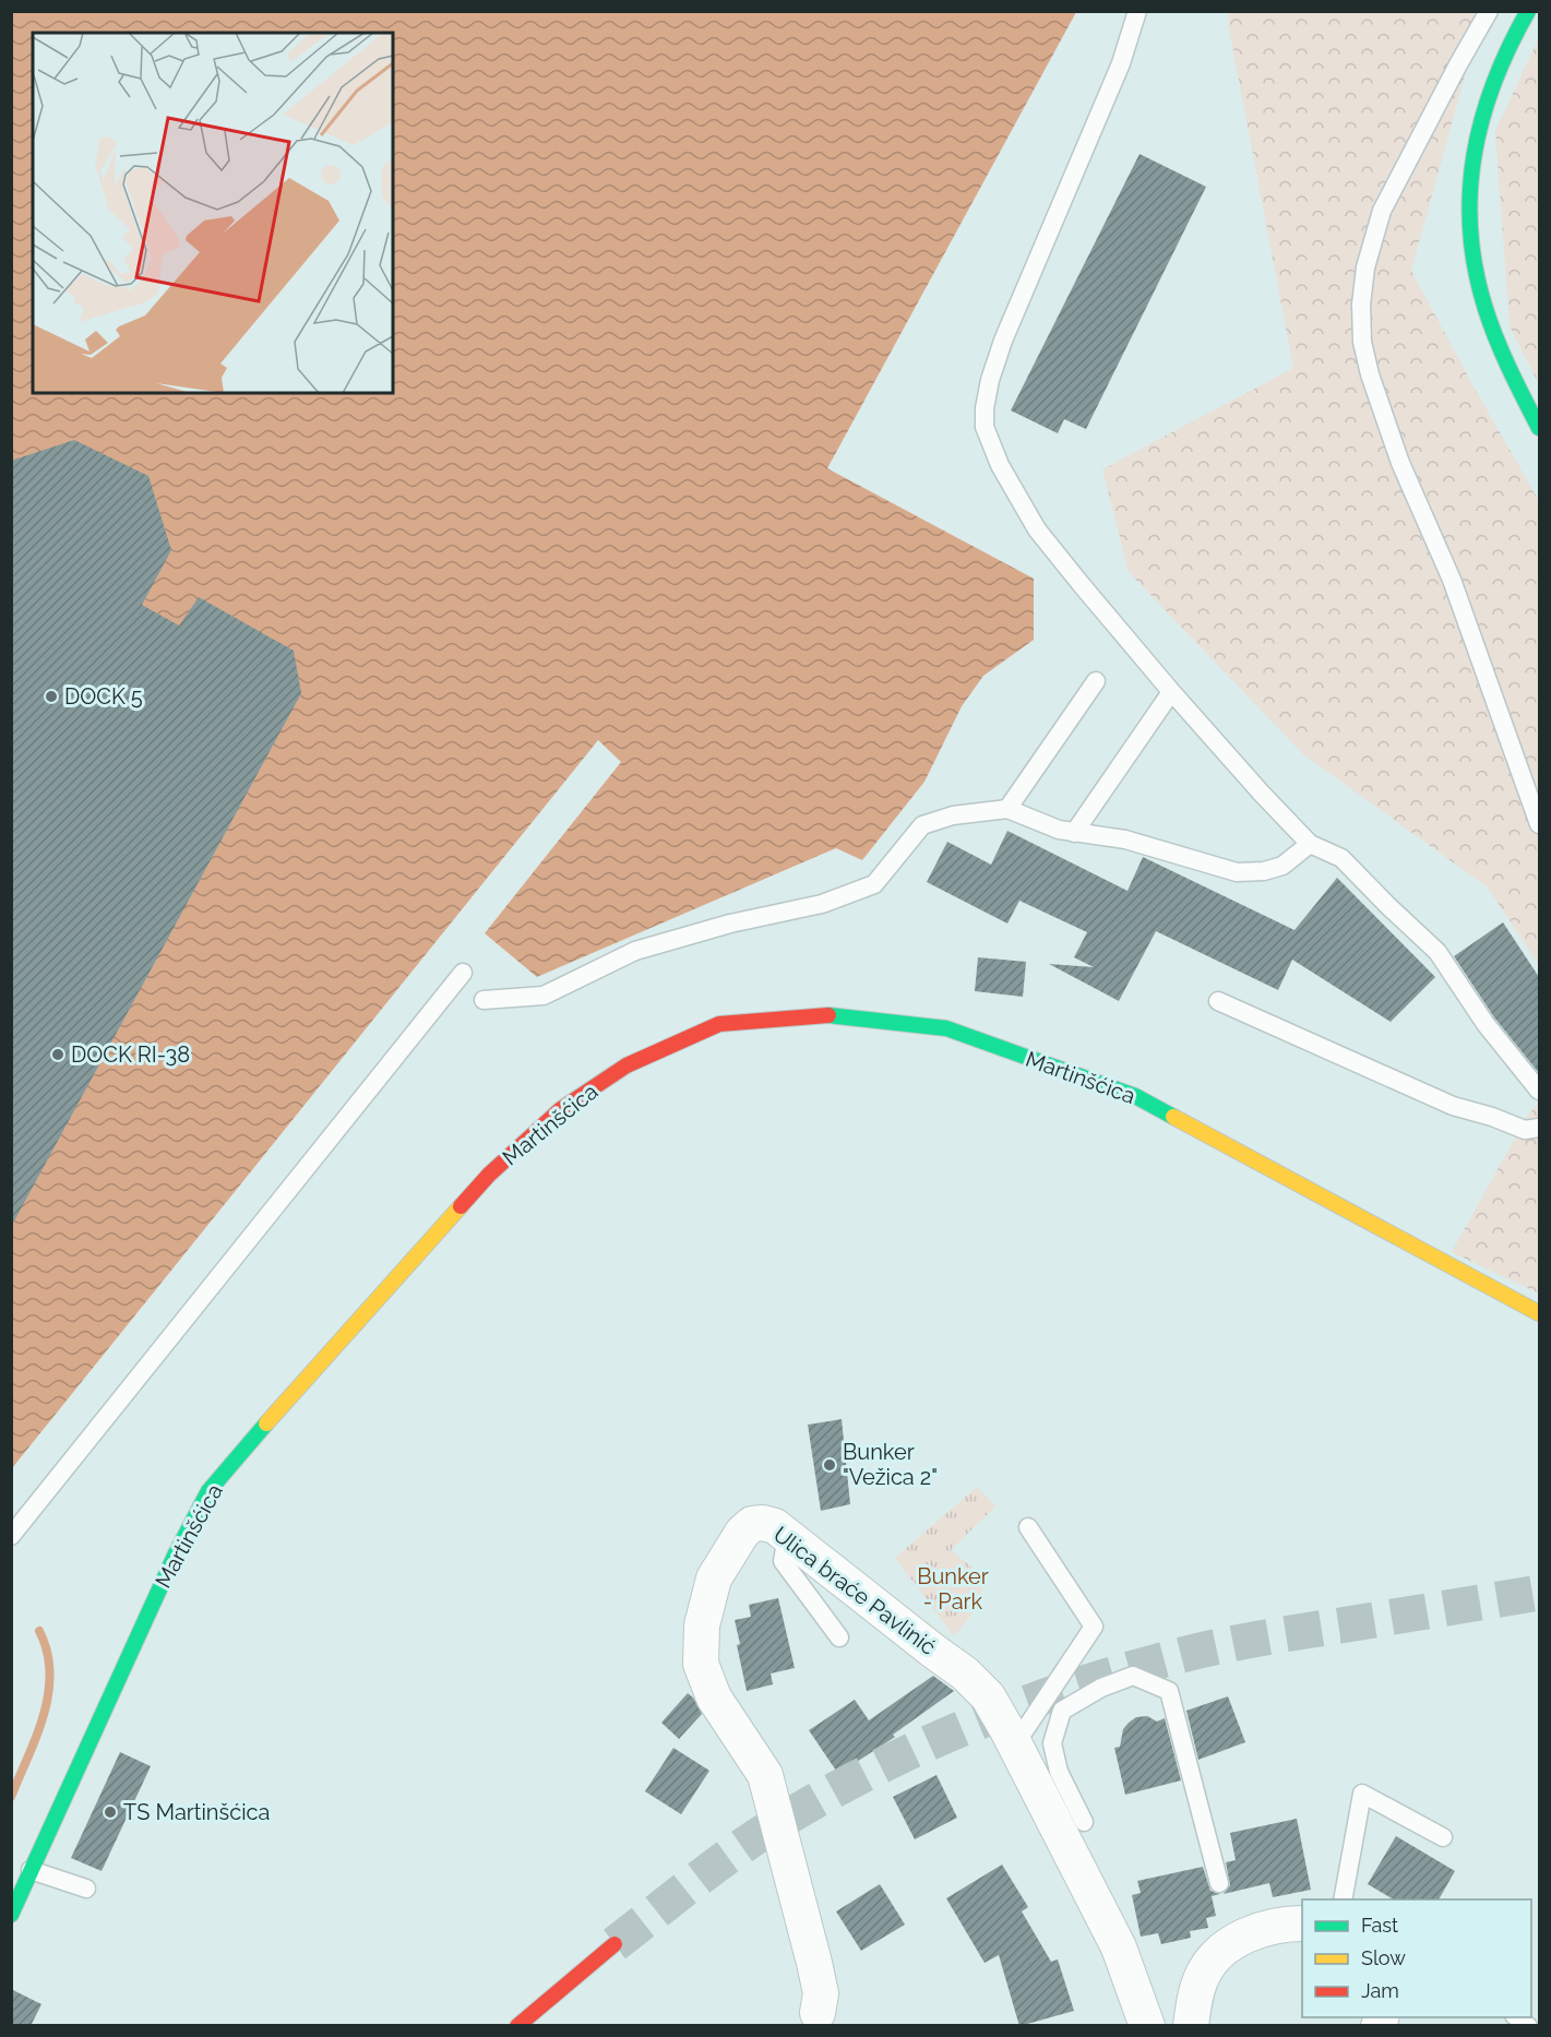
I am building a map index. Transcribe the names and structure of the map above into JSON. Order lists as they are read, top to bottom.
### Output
{
  "streets": {
    "main road": ["Martinšćica"],
    "street": ["Ulica braće Pavlinić"]
  },
  "parks": ["Bunker - Park"],
  "places": [
    "DOCK 5",
    "DOCK RI-38",
    "Bunker \"Vežica 2\"",
    "TS Martinšćica"
  ],
  "legend": ["Fast", "Slow", "Jam"]
}
